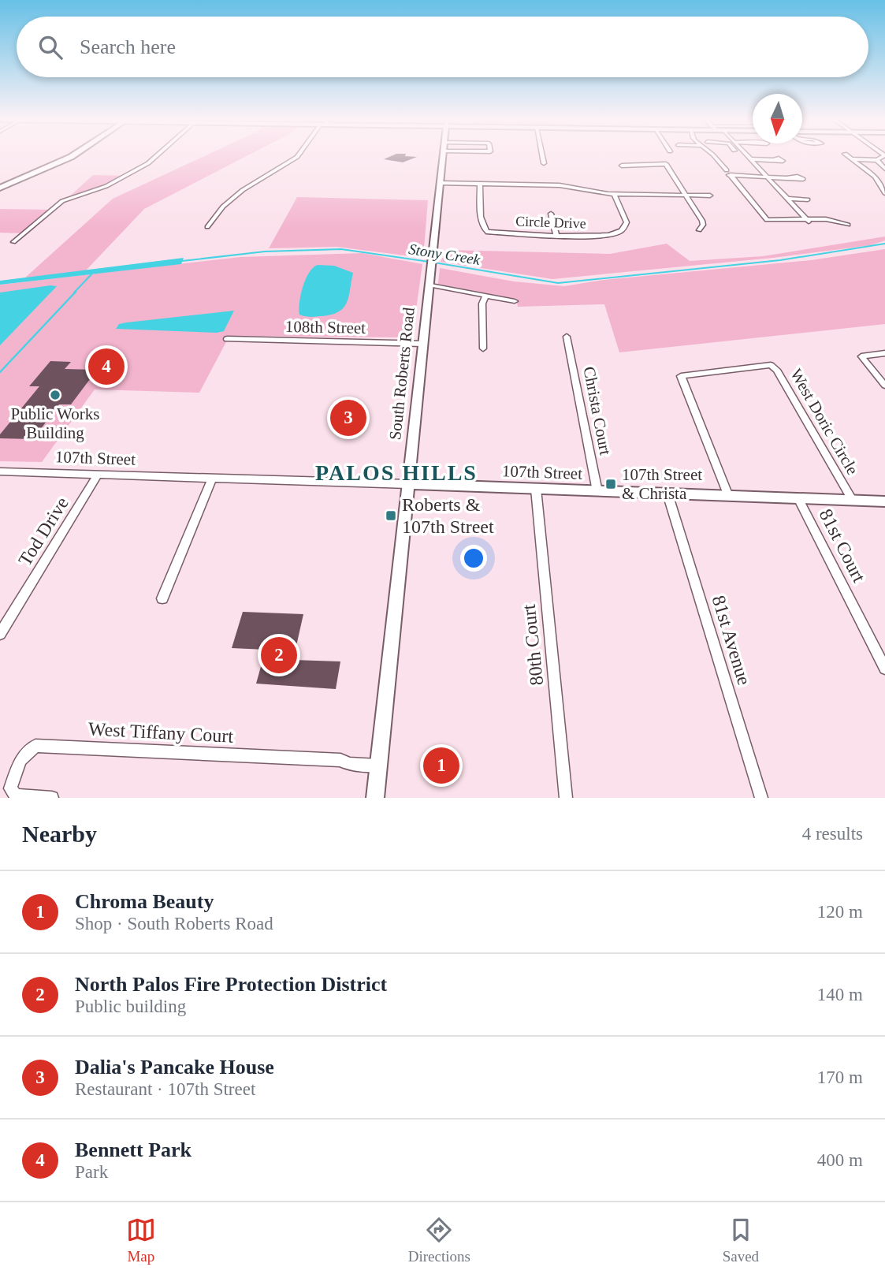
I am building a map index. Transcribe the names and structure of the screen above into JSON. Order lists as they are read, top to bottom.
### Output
{
  "streets": {
    "main road": ["South Roberts Road"],
    "street": [
      "Circle Drive",
      "108th Street",
      "Christa Court",
      "West Doric Circle",
      "107th Street",
      "Tod Drive",
      "81st Court",
      "81st Avenue",
      "80th Court",
      "West Tiffany Court"
    ]
  },
  "crossings": [
    ["108th Street", "South Roberts Road"],
    ["South Roberts Road", "107th Street"],
    ["South Roberts Road", "West Tiffany Court"],
    ["Christa Court", "107th Street"],
    ["West Doric Circle", "107th Street"],
    ["107th Street", "Tod Drive"],
    ["107th Street", "81st Court"],
    ["107th Street", "81st Avenue"],
    ["107th Street", "80th Court"]
  ],
  "districts": ["PALOS HILLS"],
  "water": ["Stony Creek"],
  "places": {
    "other": ["Public Works Building"],
    "transit": ["107th Street & Christa", "Roberts & 107th Street"]
  },
  "north": "bottom",
  "page": {
    "search": "Search here",
    "pins": [
      "4",
      "3",
      "2",
      "1"
    ],
    "heading": ["Nearby", "4 results"],
    "list": [
      {
        "mark": "1",
        "name": "Chroma Beauty",
        "note": "Shop · South Roberts Road",
        "value": "120 m"
      },
      {
        "mark": "2",
        "name": "North Palos Fire Protection District",
        "note": "Public building",
        "value": "140 m"
      },
      {
        "mark": "3",
        "name": "Dalia's Pancake House",
        "note": "Restaurant · 107th Street",
        "value": "170 m"
      },
      {
        "mark": "4",
        "name": "Bennett Park",
        "note": "Park",
        "value": "400 m"
      }
    ],
    "nav": ["Map", "Directions", "Saved"]
  }
}
